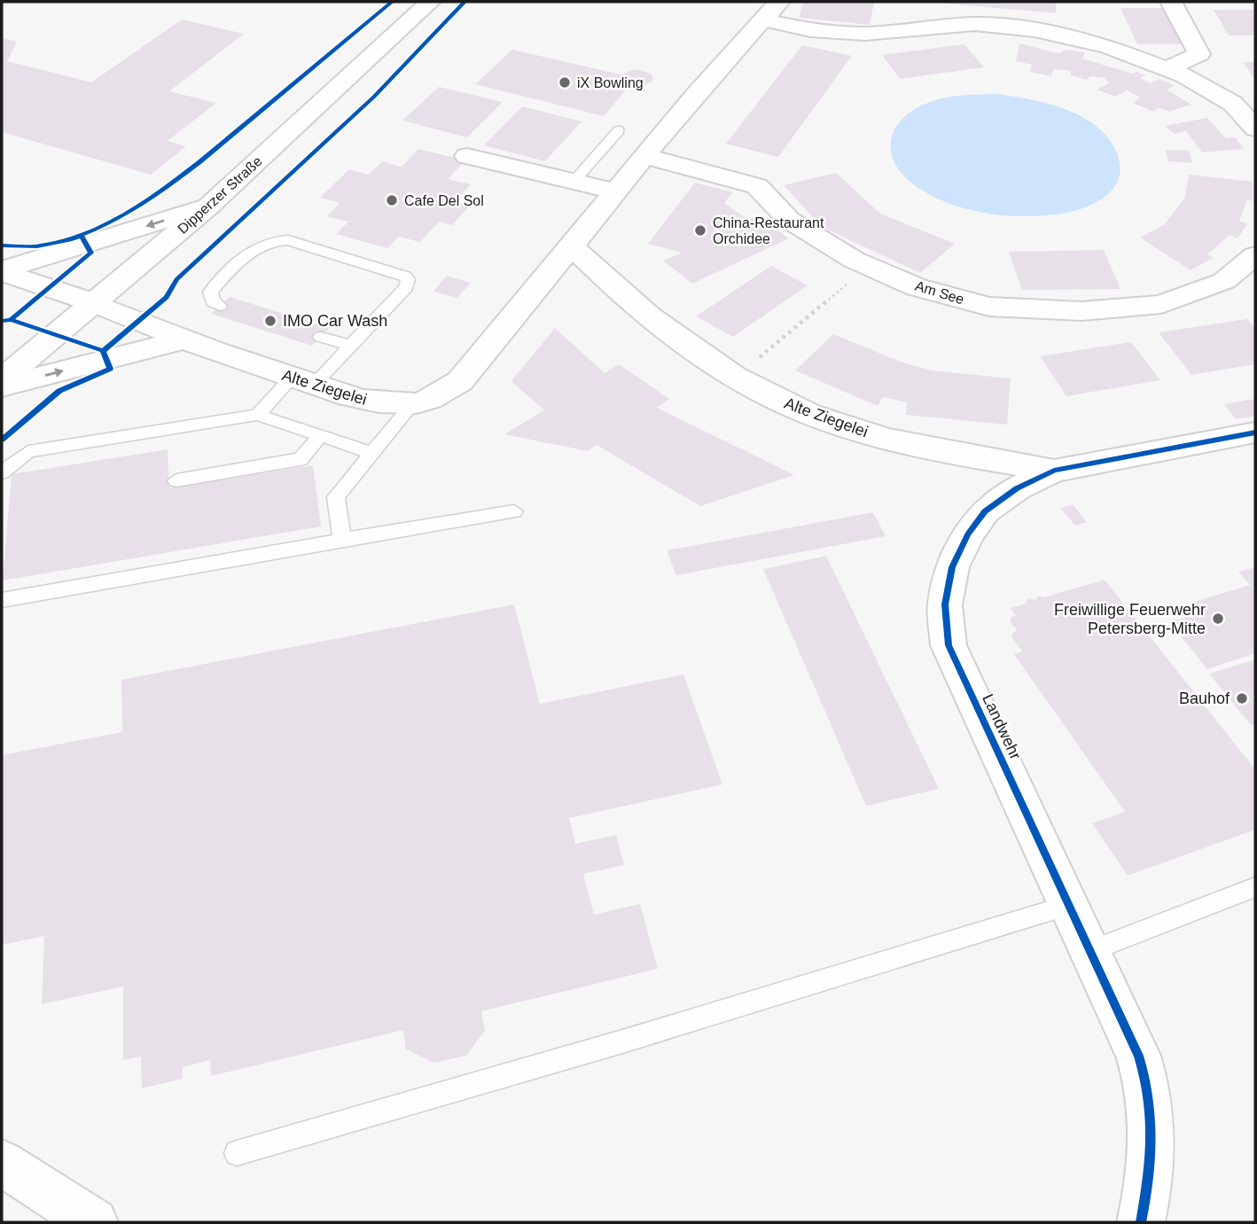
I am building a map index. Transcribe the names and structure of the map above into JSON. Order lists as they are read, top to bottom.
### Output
{
  "streets": {
    "street": [
      "Dipperzer Straße",
      "Am See",
      "Alte Ziegelei",
      "Landwehr"
    ]
  },
  "crossings": [
    ["Dipperzer Straße", "Alte Ziegelei"],
    ["Am See", "Alte Ziegelei"],
    ["Alte Ziegelei", "Landwehr"]
  ],
  "places": [
    "iX Bowling",
    "Cafe Del Sol",
    "China-Restaurant Orchidee",
    "IMO Car Wash",
    "Freiwillige Feuerwehr Petersberg-Mitte",
    "Bauhof"
  ]
}
